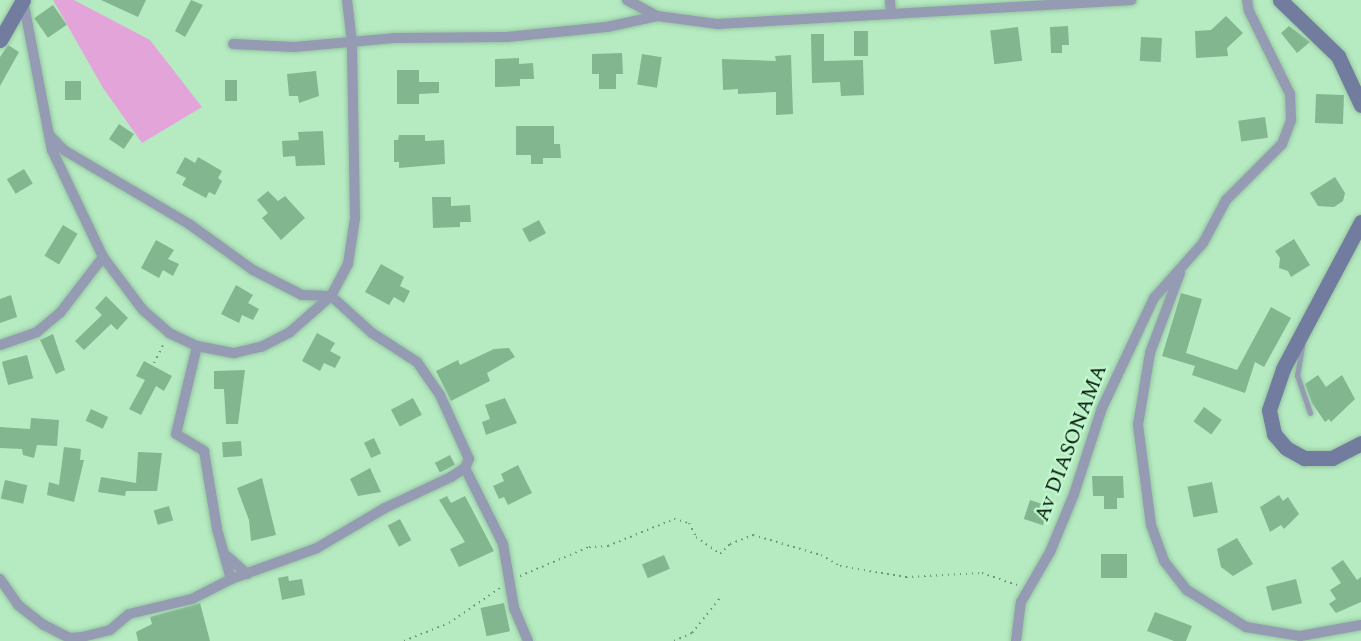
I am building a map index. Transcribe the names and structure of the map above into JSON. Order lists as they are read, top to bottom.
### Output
{
  "streets": {
    "street": ["Av DIASONAMA"]
  }
}
